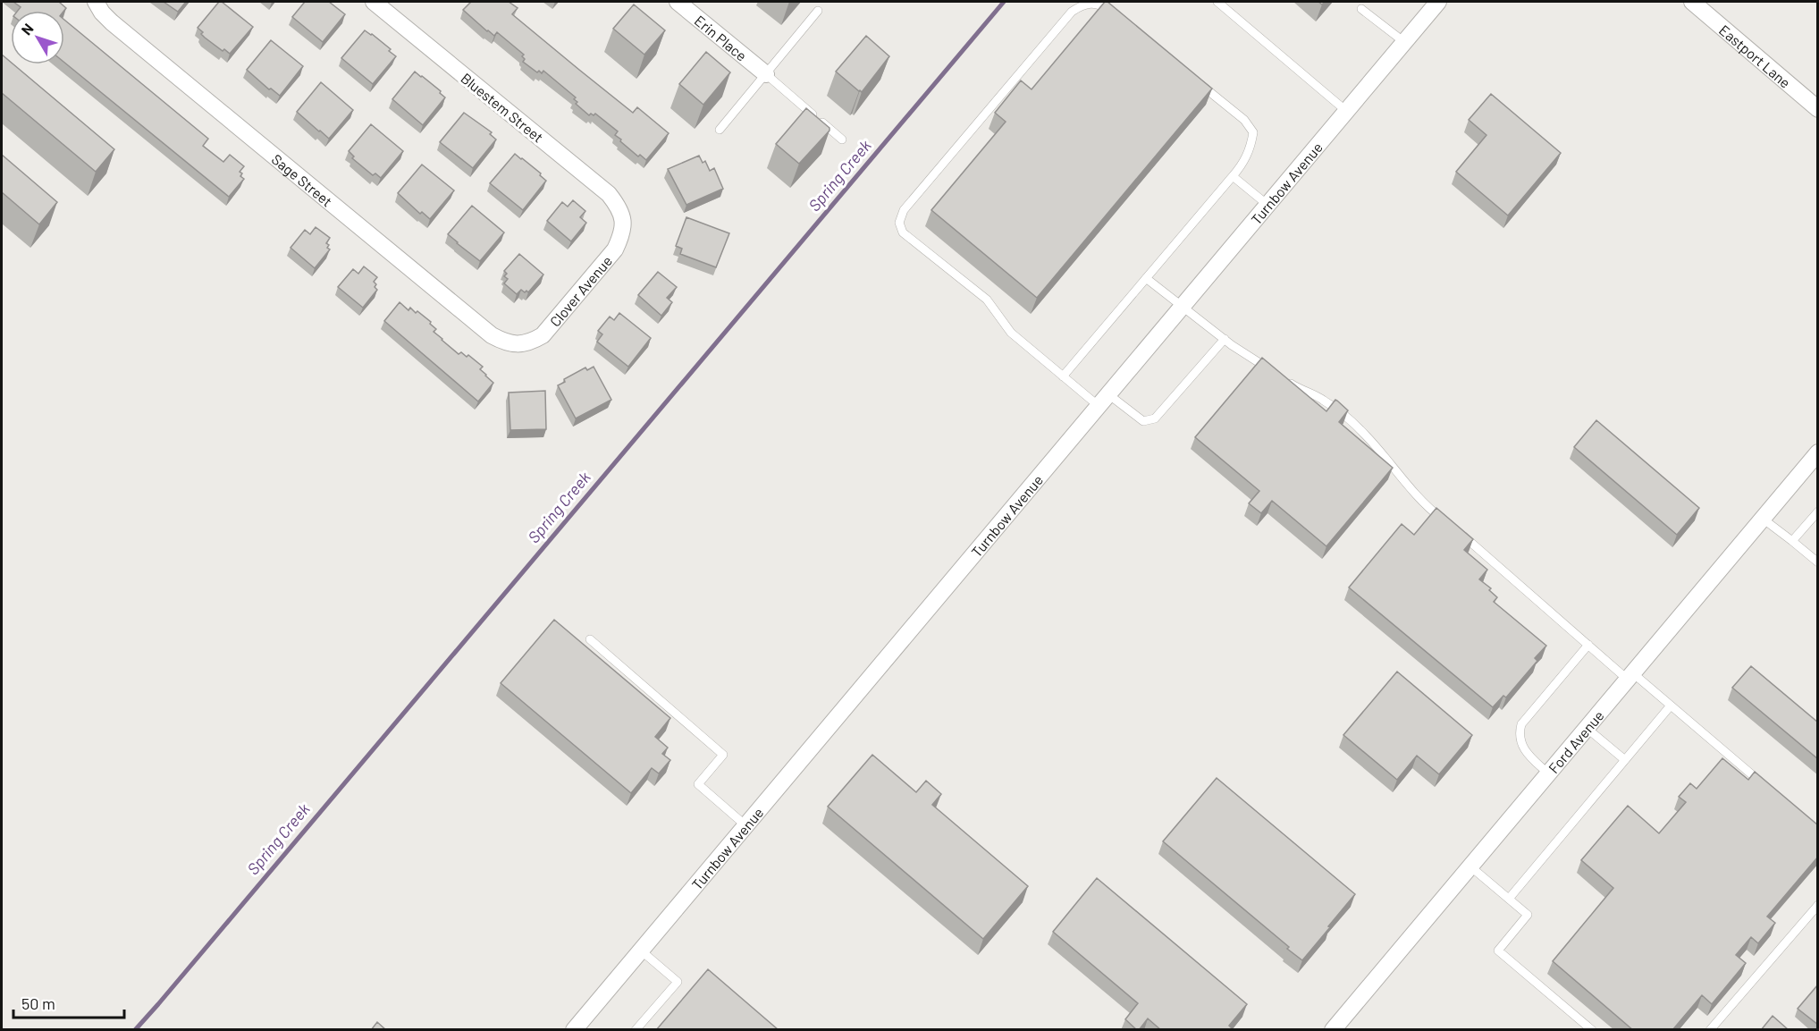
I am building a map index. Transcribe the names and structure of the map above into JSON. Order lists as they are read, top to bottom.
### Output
{
  "streets": {
    "street": [
      "Erin Place",
      "Eastport Lane",
      "Bluestem Street",
      "Sage Street",
      "Turnbow Avenue",
      "Clover Avenue",
      "Ford Avenue"
    ]
  },
  "crossings": [
    ["Bluestem Street", "Clover Avenue"],
    ["Sage Street", "Clover Avenue"]
  ],
  "water": ["Spring Creek"],
  "scale_bar": "50 m",
  "north": "top left"
}
